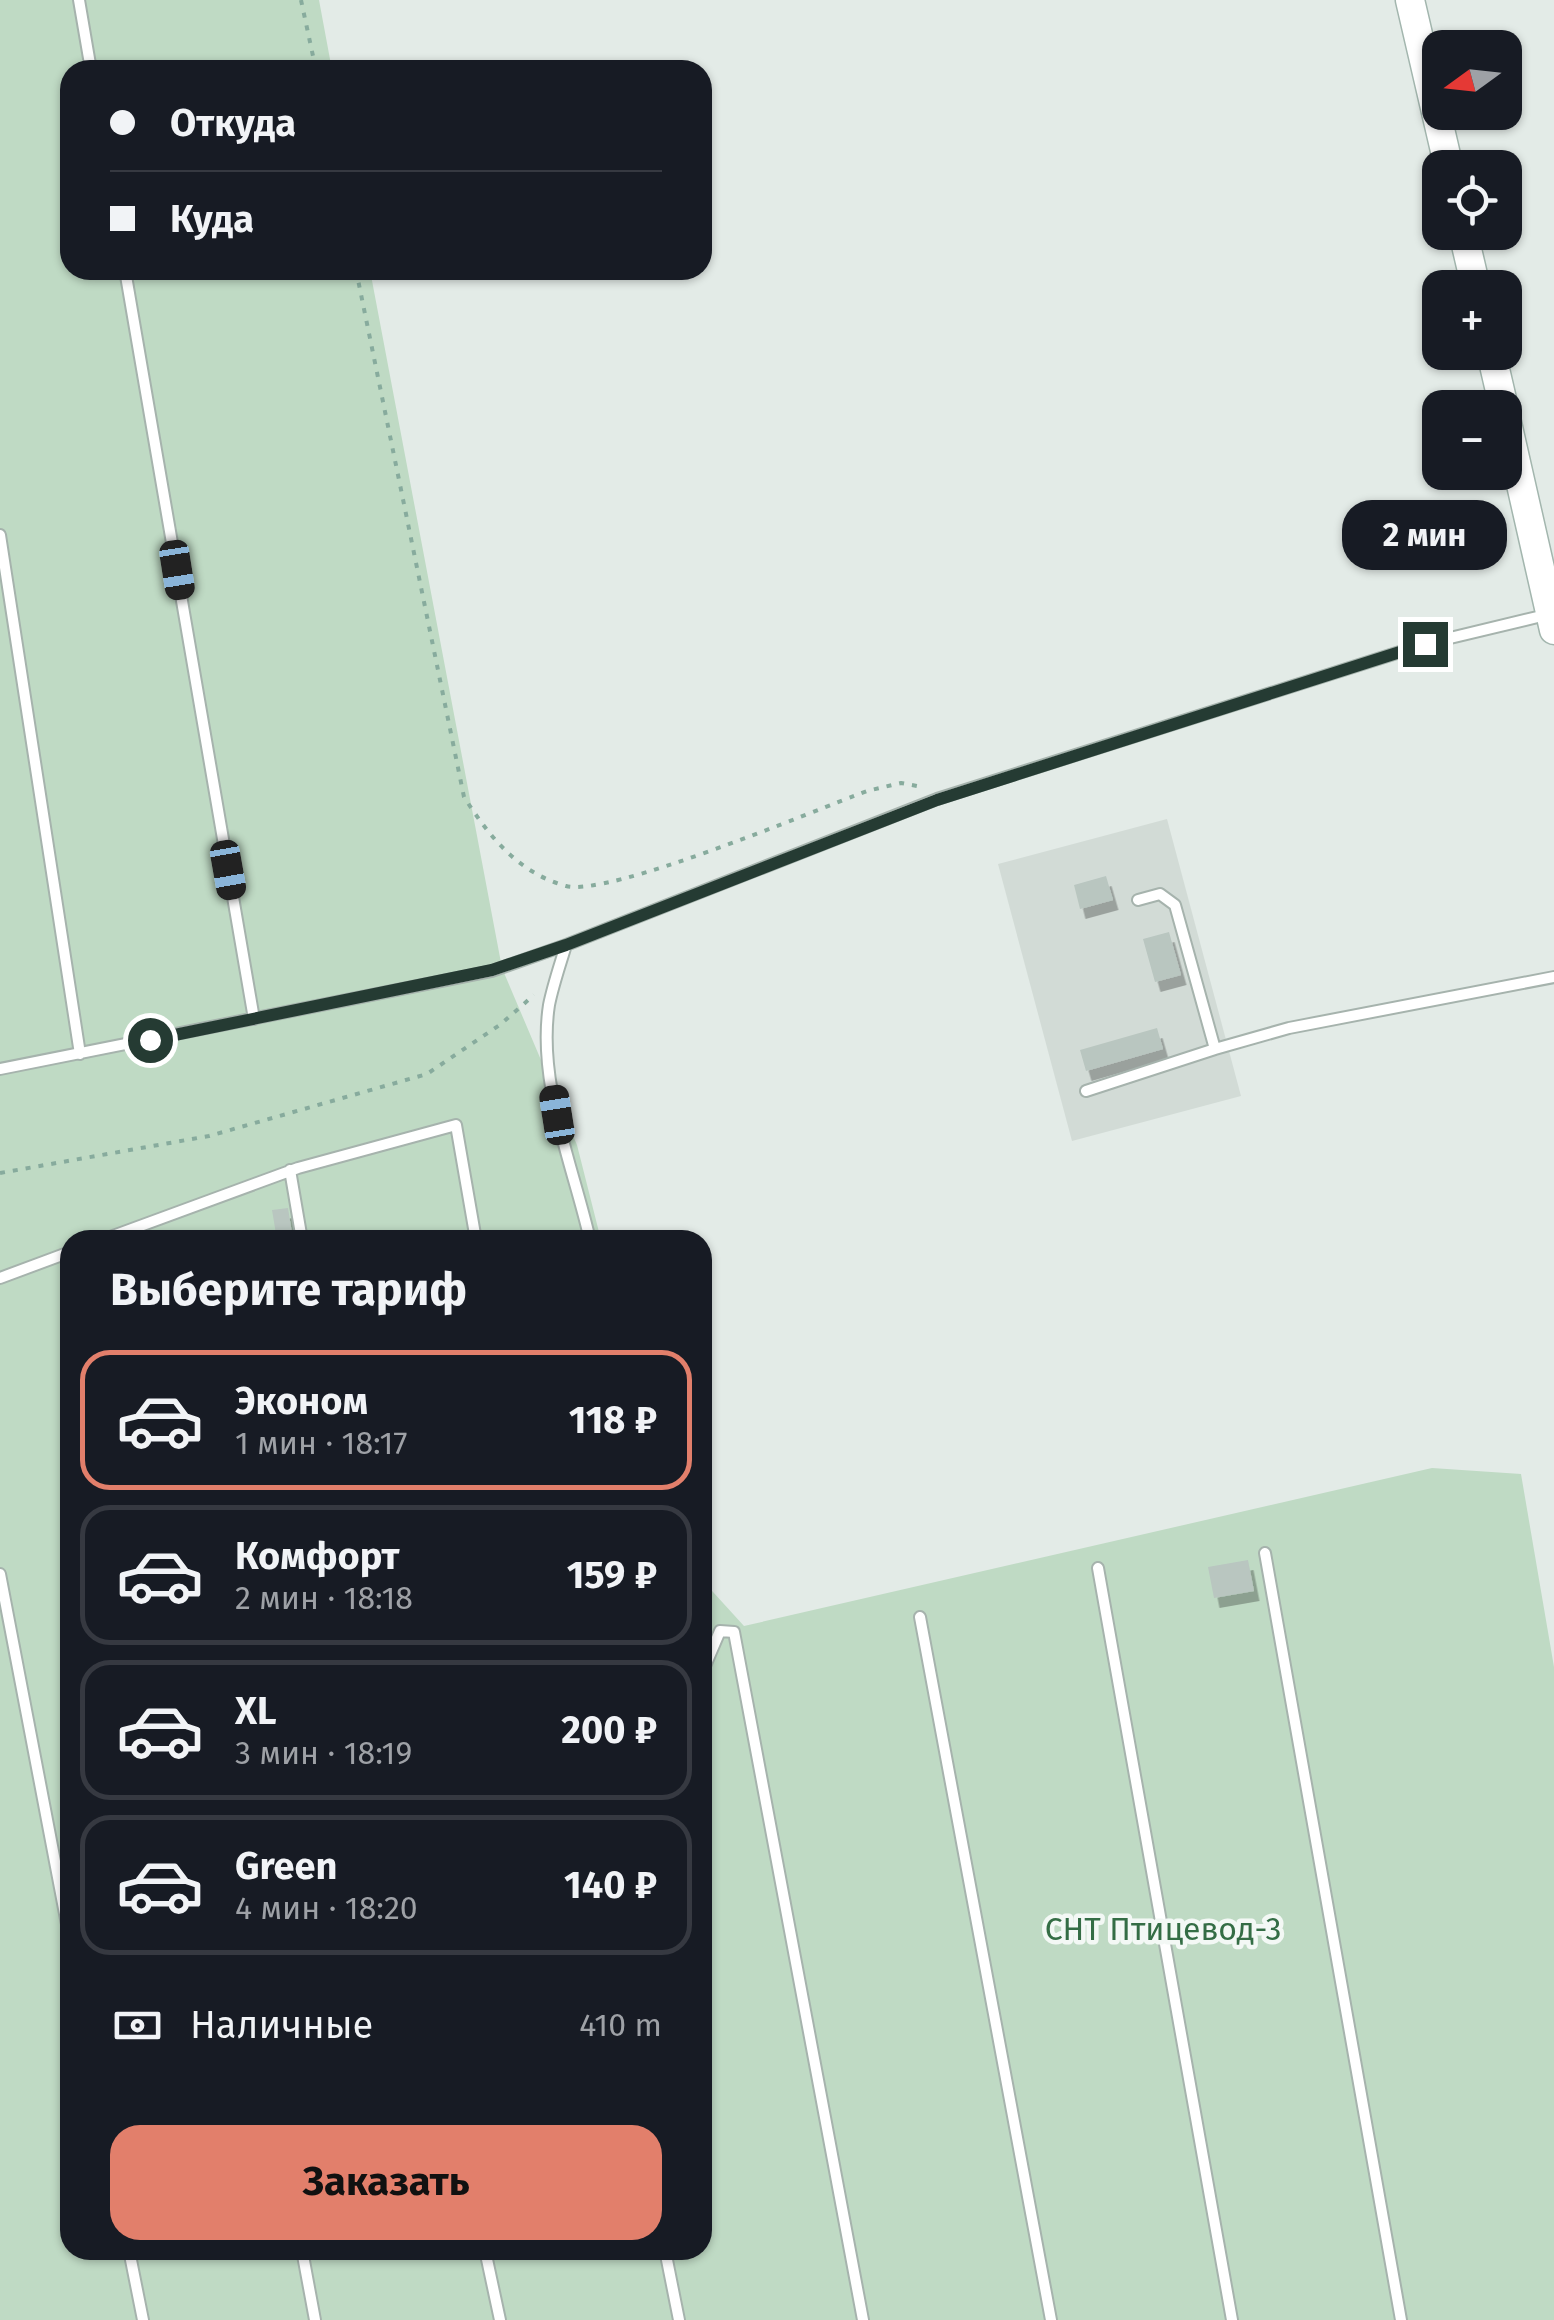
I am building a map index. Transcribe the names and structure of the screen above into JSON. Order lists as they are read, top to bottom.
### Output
{
  "parks": ["СНТ Птицевод-3"],
  "north": "left",
  "page": {
    "map_buttons": ["+", "−"],
    "banner": ["Откуда", "Куда"],
    "bubble": "2 мин",
    "heading": "Выберите тариф",
    "list": [
      {
        "name": "Эконом",
        "note": "1 мин · 18:17",
        "value": "118 ₽"
      },
      {
        "name": "Комфорт",
        "note": "2 мин · 18:18",
        "value": "159 ₽"
      },
      {
        "name": "XL",
        "note": "3 мин · 18:19",
        "value": "200 ₽"
      },
      {
        "name": "Green",
        "note": "4 мин · 18:20",
        "value": "140 ₽"
      }
    ],
    "pay": ["Наличные", "410 m"],
    "buttons": "Заказать"
  }
}
